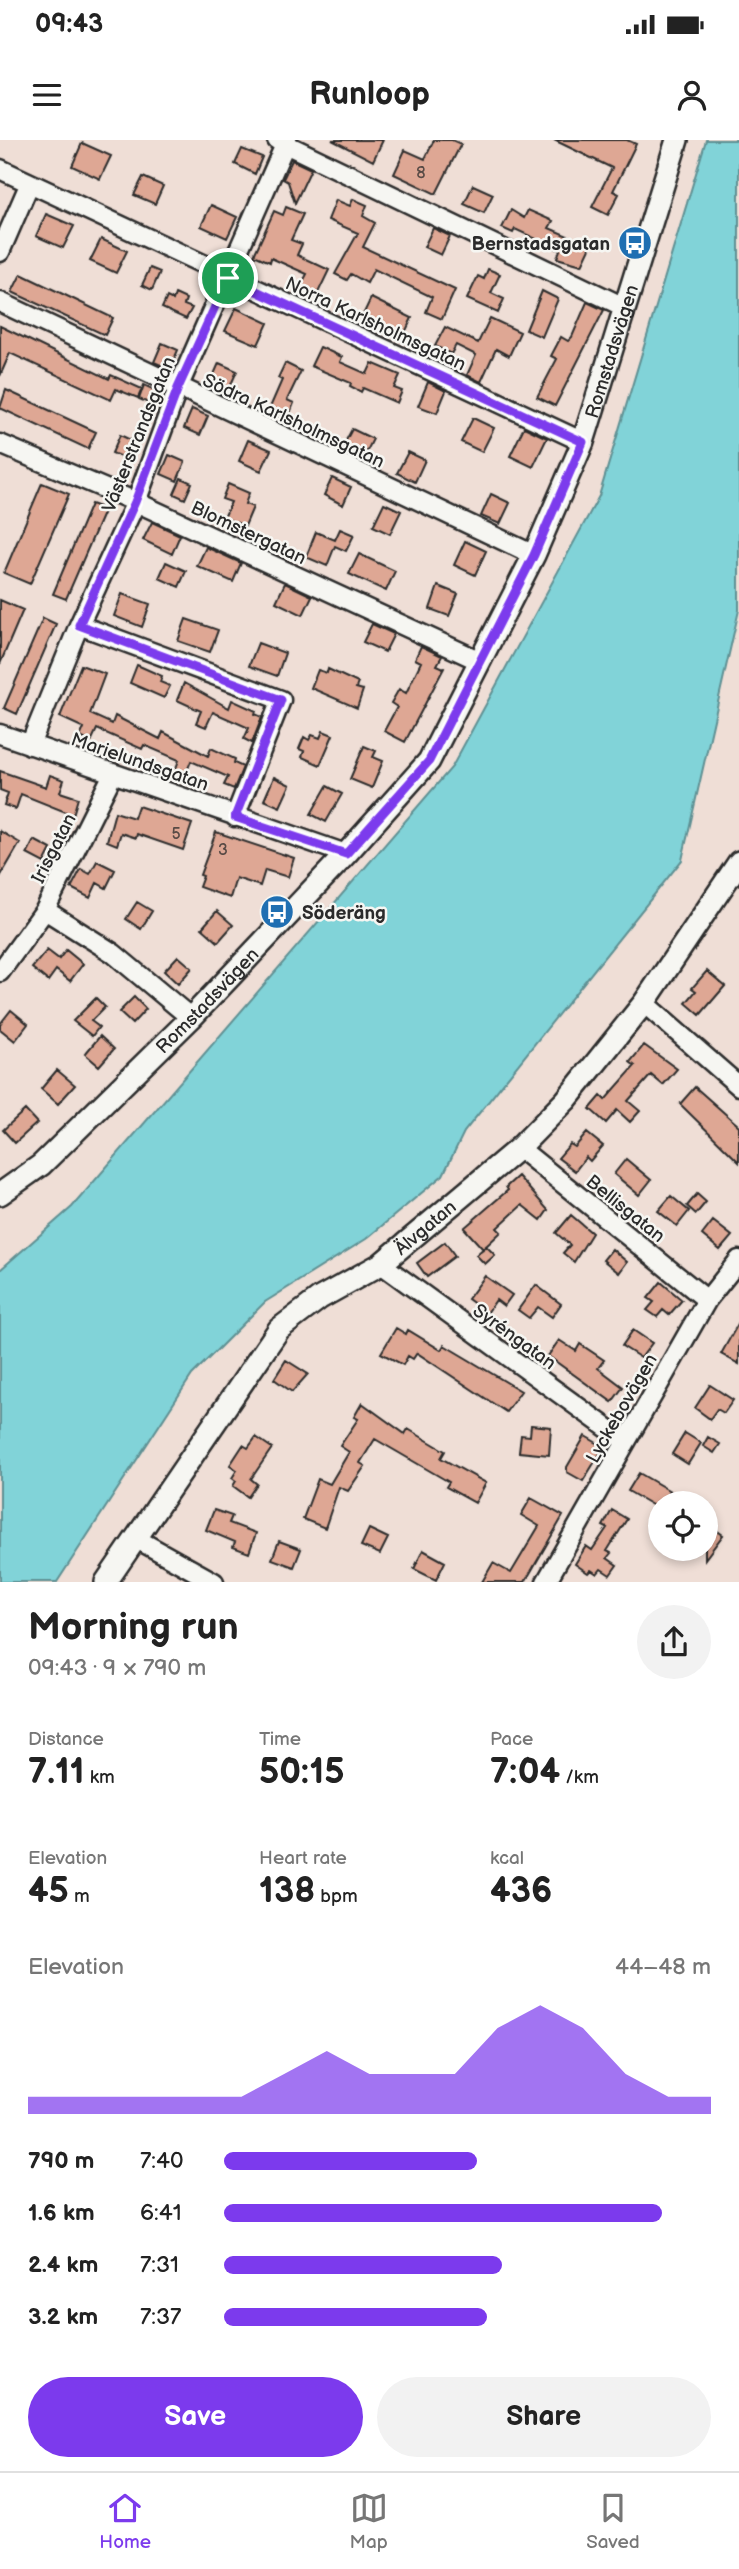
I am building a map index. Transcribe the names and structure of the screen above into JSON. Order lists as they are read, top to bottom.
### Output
{
  "streets": {
    "street": [
      "Norra Karlsholmsgatan",
      "Romstadsvägen",
      "Södra Karlsholmsgatan",
      "Västerstrandsgatan",
      "Blomstergatan",
      "Marielundsgatan",
      "Irisgatan",
      "Bellisgatan",
      "Älvgatan",
      "Syréngatan",
      "Lyckebovägen"
    ]
  },
  "crossings": [
    ["Norra Karlsholmsgatan", "Romstadsvägen"],
    ["Norra Karlsholmsgatan", "Västerstrandsgatan"],
    ["Romstadsvägen", "Södra Karlsholmsgatan"],
    ["Romstadsvägen", "Blomstergatan"],
    ["Romstadsvägen", "Marielundsgatan"],
    ["Södra Karlsholmsgatan", "Västerstrandsgatan"],
    ["Västerstrandsgatan", "Blomstergatan"],
    ["Västerstrandsgatan", "Marielundsgatan"],
    ["Marielundsgatan", "Irisgatan"],
    ["Bellisgatan", "Älvgatan"],
    ["Bellisgatan", "Lyckebovägen"],
    ["Älvgatan", "Syréngatan"],
    ["Syréngatan", "Lyckebovägen"]
  ],
  "places": {
    "bus stop": ["Bernstadsgatan", "Söderäng"]
  },
  "house_numbers": ["8", "5", "3"],
  "page": {
    "status": "09:43",
    "header": "Runloop",
    "heading": ["Morning run", "09:43 · 9 × 790 m"],
    "stats": [
      ["Distance", "7.11 km"],
      ["Time", "50:15"],
      ["Pace", "7:04 /km"],
      ["Elevation", "45 m"],
      ["Heart rate", "138 bpm"],
      ["kcal", "436"]
    ],
    "chart": ["Elevation", "44–48 m"],
    "list": [
      {
        "name": "790 m",
        "note": "7:40"
      },
      {
        "name": "1.6 km",
        "note": "6:41"
      },
      {
        "name": "2.4 km",
        "note": "7:31"
      },
      {
        "name": "3.2 km",
        "note": "7:37"
      }
    ],
    "buttons": ["Save", "Share"],
    "tabs": ["Home", "Map", "Saved"]
  }
}
